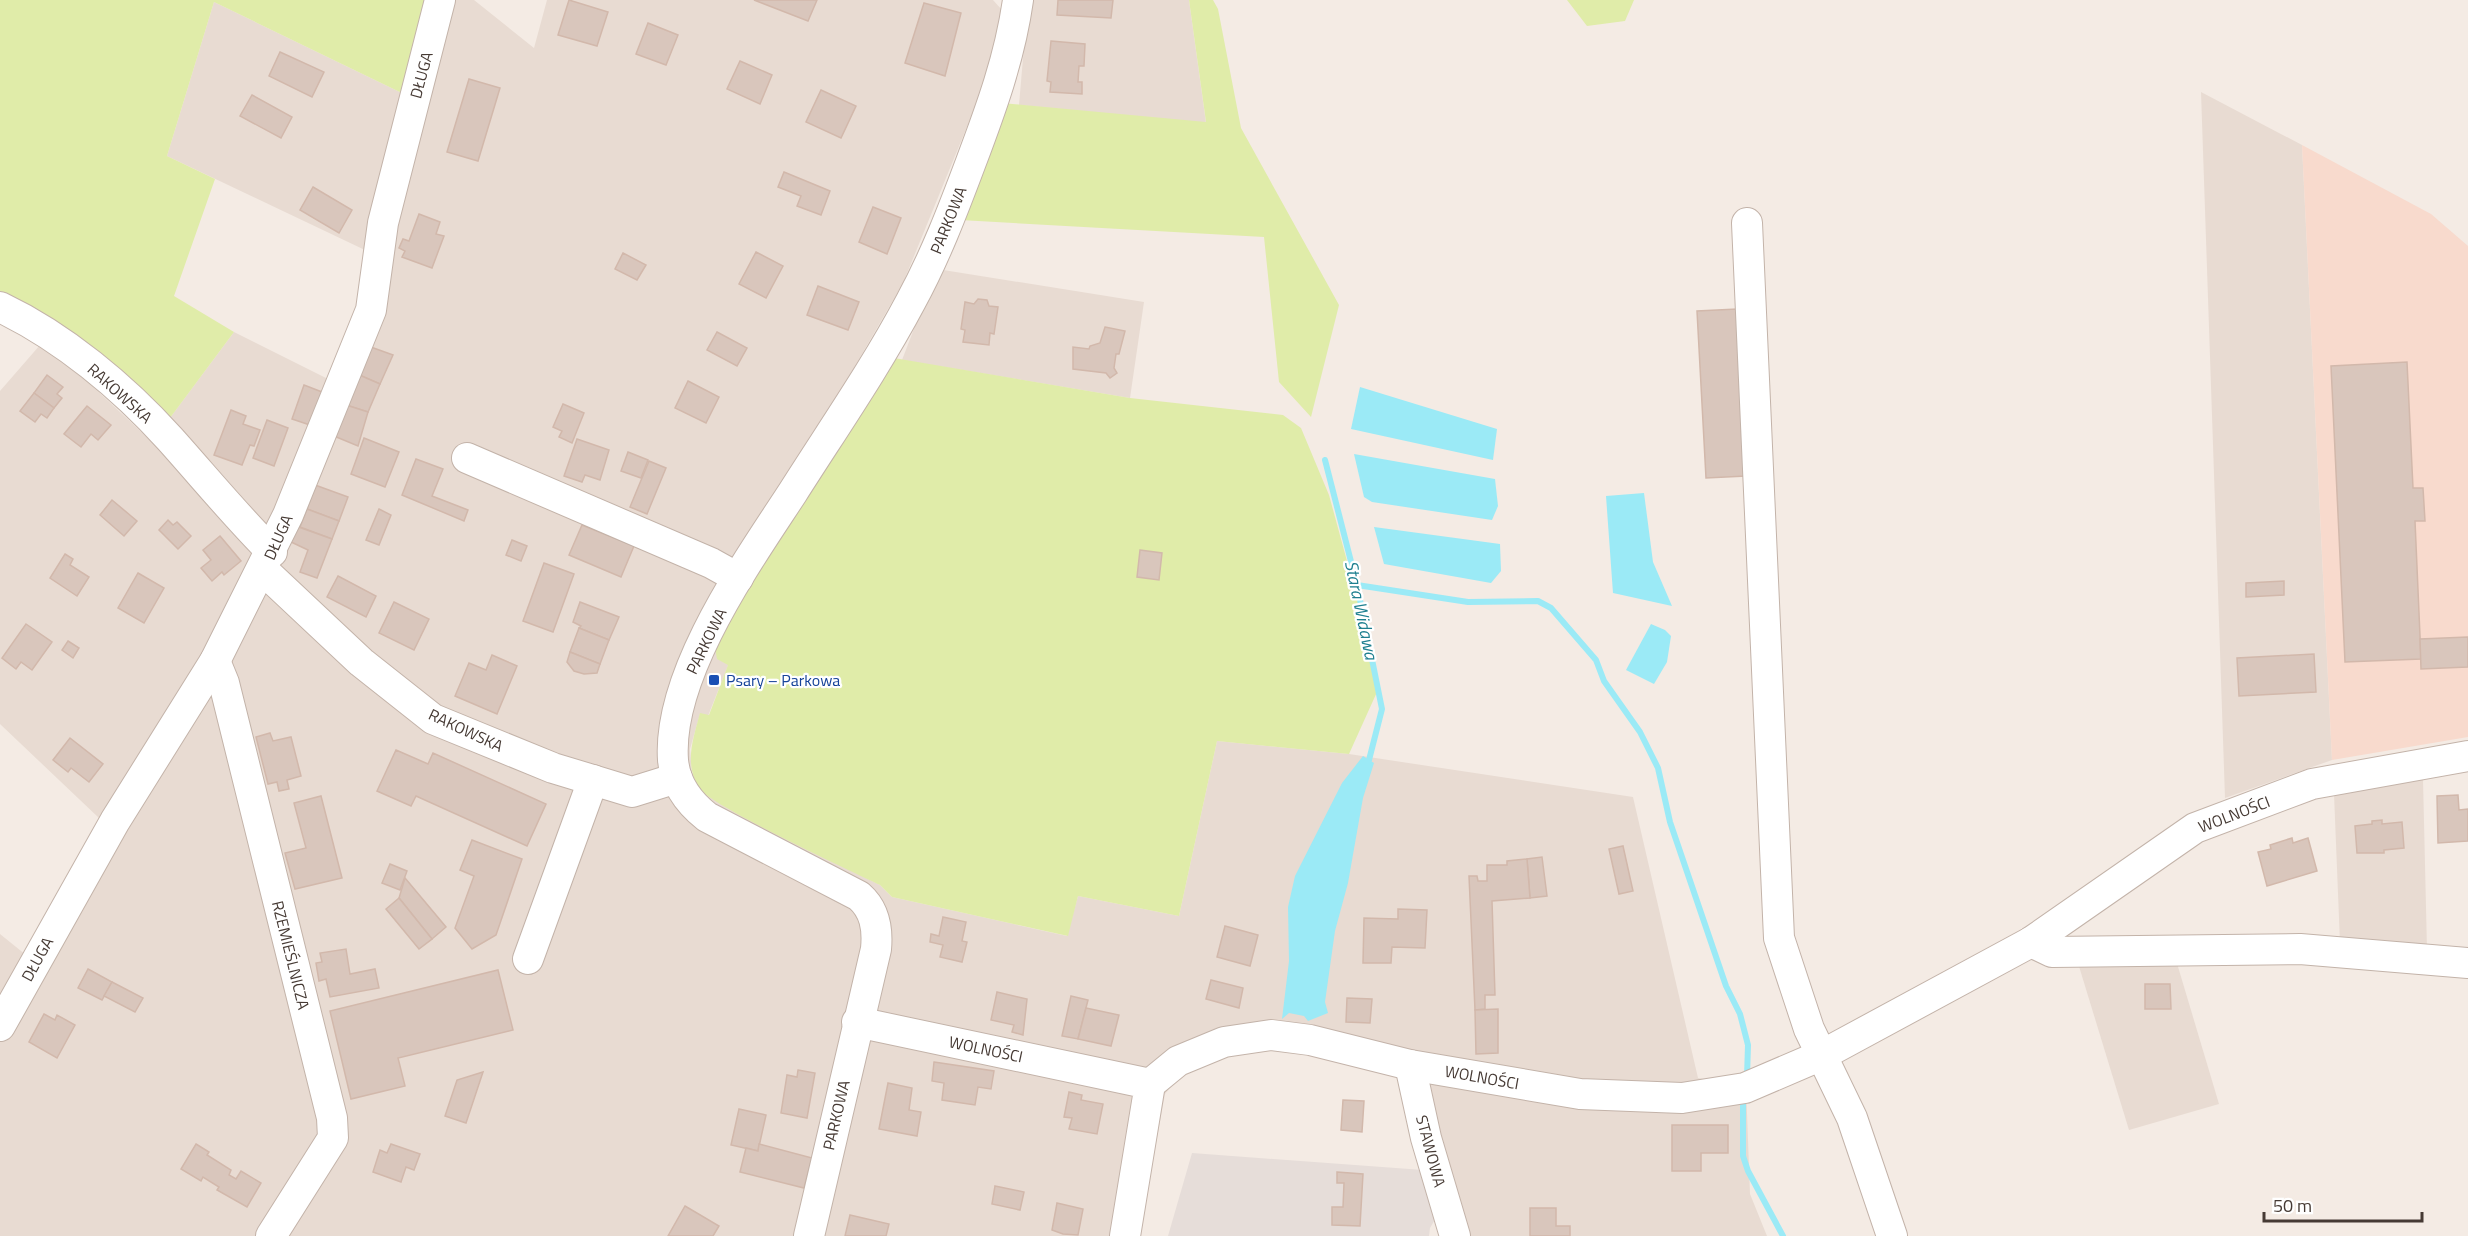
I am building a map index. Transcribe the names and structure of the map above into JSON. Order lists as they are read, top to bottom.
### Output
{
  "streets": {
    "street": [
      "DŁUGA",
      "PARKOWA",
      "RAKOWSKA",
      "WOLNOŚCI",
      "RZEMIEŚLNICZA",
      "STAWOWA"
    ]
  },
  "crossings": [
    ["DŁUGA", "RAKOWSKA"],
    ["DŁUGA", "RZEMIEŚLNICZA"],
    ["PARKOWA", "RAKOWSKA"],
    ["PARKOWA", "WOLNOŚCI"],
    ["WOLNOŚCI", "STAWOWA"]
  ],
  "water": ["Stara Widawa"],
  "places": {
    "transit": ["Psary – Parkowa"]
  },
  "scale_bar": "50 m"
}
